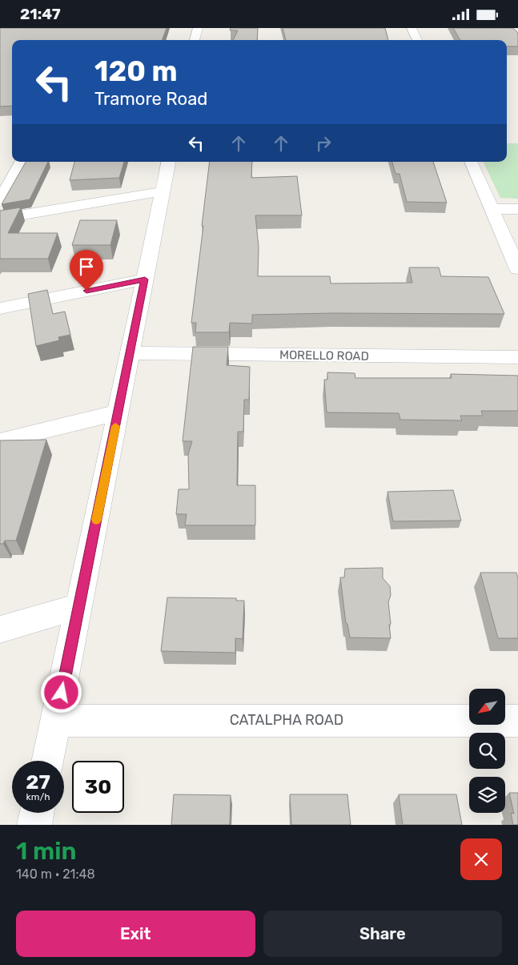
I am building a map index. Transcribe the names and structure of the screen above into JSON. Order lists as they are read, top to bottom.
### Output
{
  "streets": {
    "street": ["MORELLO ROAD", "CATALPHA ROAD"]
  },
  "north": "bottom left",
  "page": {
    "status": "21:47",
    "turn": ["120 m", "Tramore Road"],
    "speed": "27 km/h",
    "limit": "30",
    "heading": ["1 min", "140 m · 21:48"],
    "buttons": ["Exit", "Share"]
  }
}
